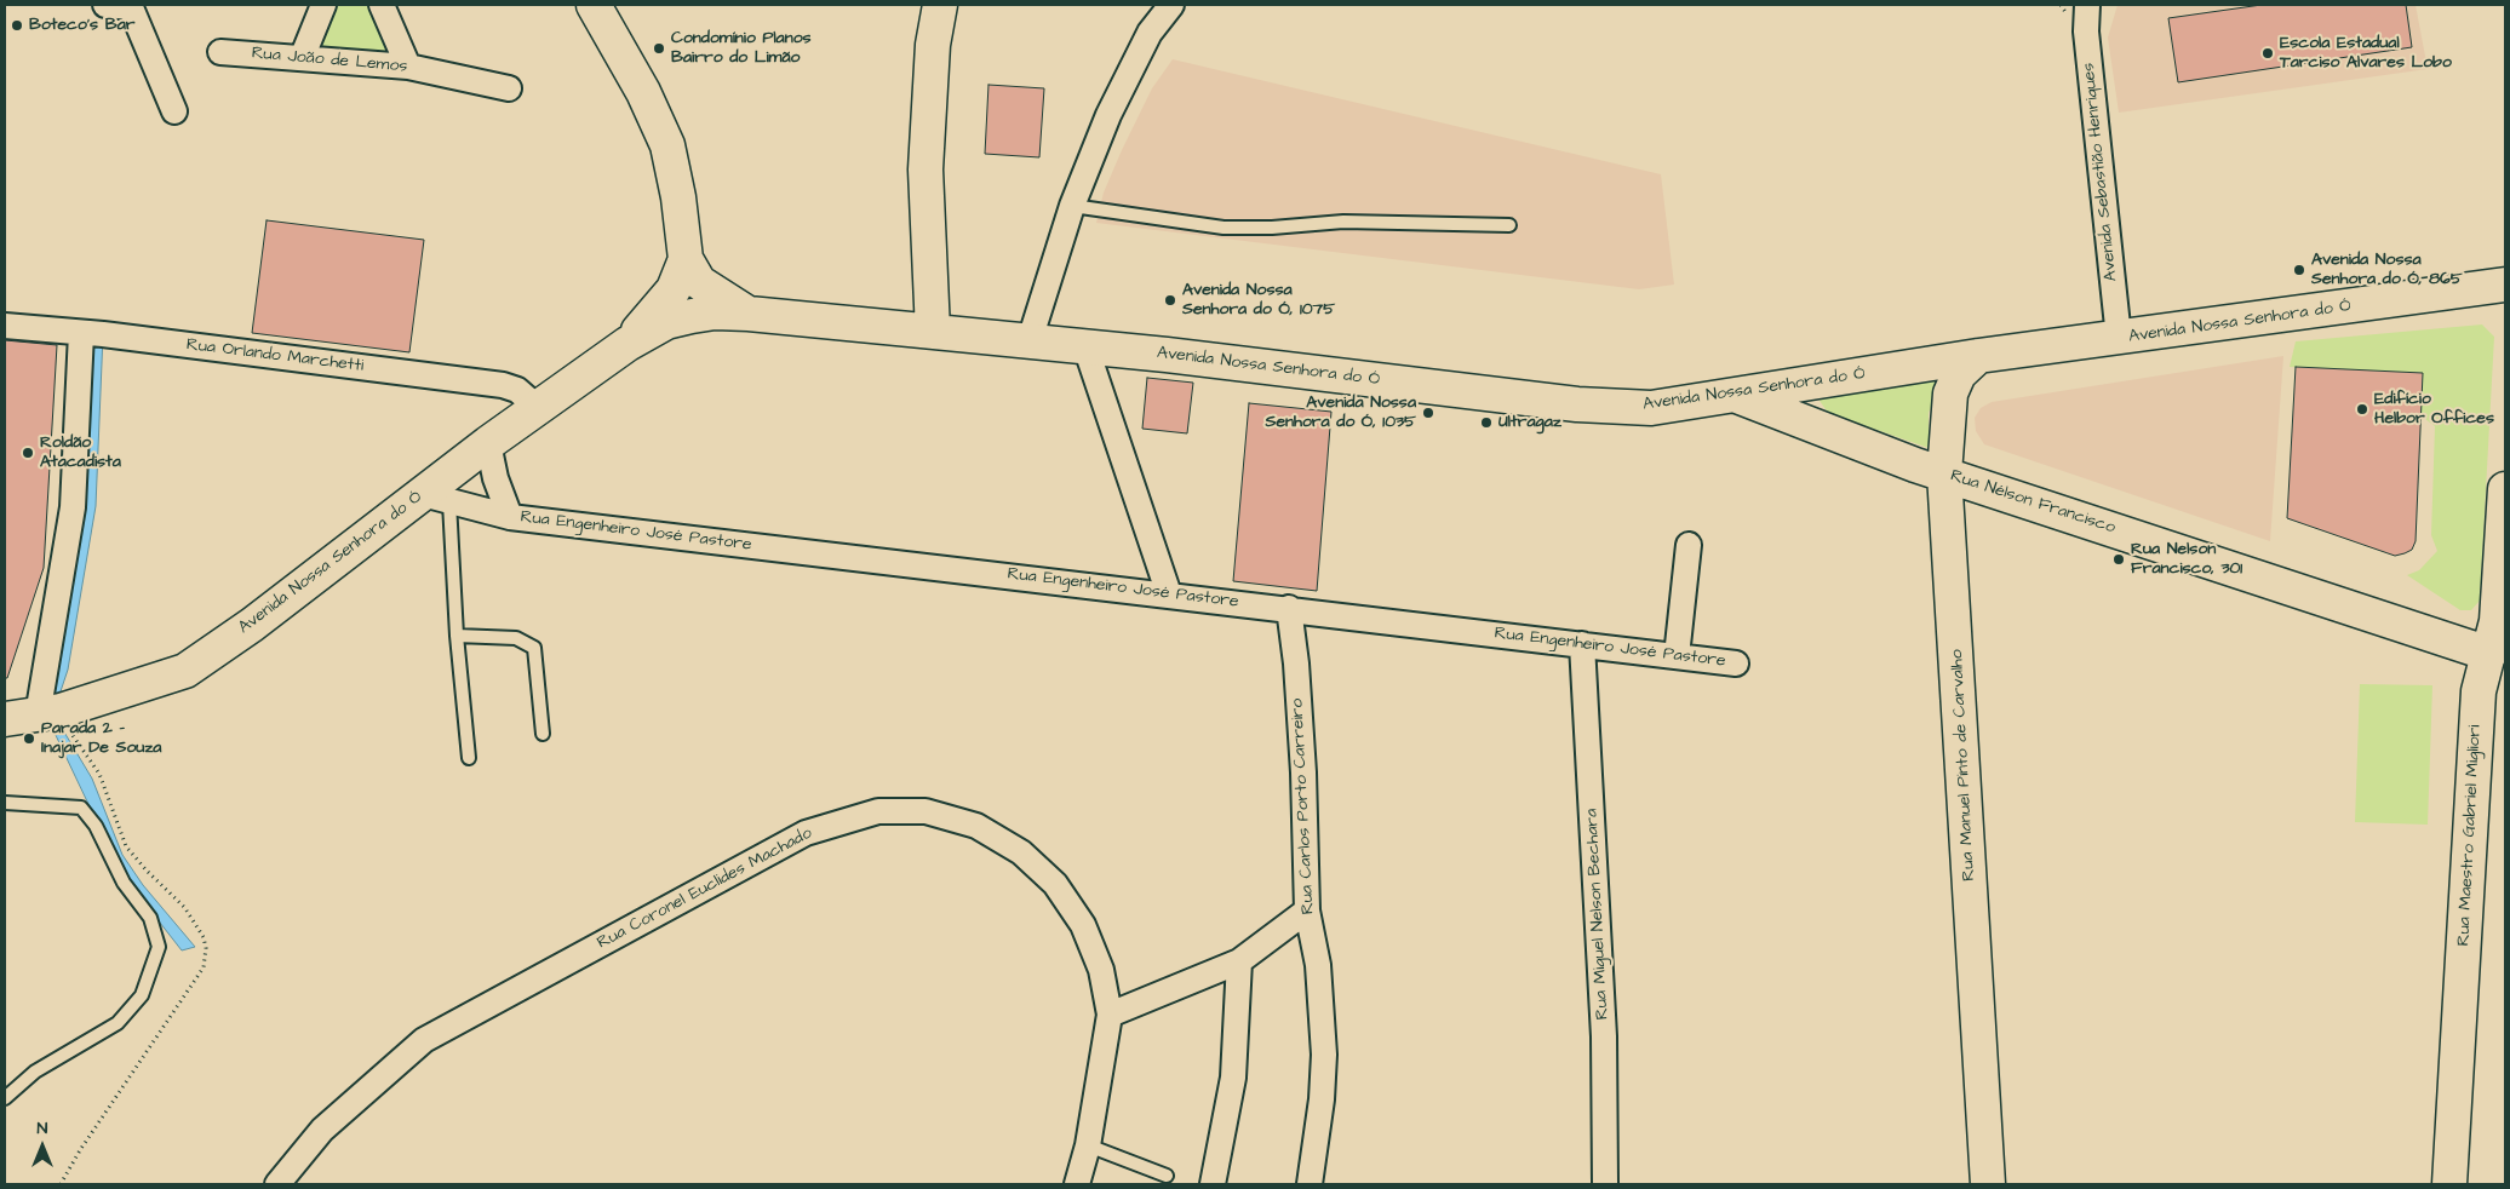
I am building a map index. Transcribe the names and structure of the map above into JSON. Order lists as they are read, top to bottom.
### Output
{
  "streets": {
    "main road": [
      "Avenida Nossa Senhora do Ó",
      "Rua Nélson Francisco",
      "Rua Manuel Pinto de Carvalho",
      "Rua Maestro Gabriel Migliori"
    ],
    "street": [
      "Rua João de Lemos",
      "Avenida Sebastião Henriques",
      "Rua Orlando Marchetti",
      "Rua Engenheiro José Pastore",
      "Rua Carlos Porto Carreiro",
      "Rua Coronel Euclides Machado",
      "Rua Miguel Nelson Bechara"
    ]
  },
  "crossings": [
    ["Avenida Sebastião Henriques", "Avenida Nossa Senhora do Ó"],
    ["Avenida Nossa Senhora do Ó", "Rua Orlando Marchetti"],
    ["Avenida Nossa Senhora do Ó", "Rua Nélson Francisco"],
    ["Avenida Nossa Senhora do Ó", "Rua Engenheiro José Pastore"],
    ["Avenida Nossa Senhora do Ó", "Rua Manuel Pinto de Carvalho"],
    ["Rua Nélson Francisco", "Rua Manuel Pinto de Carvalho"],
    ["Rua Nélson Francisco", "Rua Maestro Gabriel Migliori"],
    ["Rua Engenheiro José Pastore", "Rua Carlos Porto Carreiro"],
    ["Rua Engenheiro José Pastore", "Rua Miguel Nelson Bechara"]
  ],
  "places": [
    "Boteco's Bar",
    "Condomínio Planos Bairro do Limão",
    "Escola Estadual Tarciso Alvares Lobo",
    "Avenida Nossa Senhora do Ó, 865",
    "Avenida Nossa Senhora do Ó, 1075",
    "Edifício Helbor Offices",
    "Avenida Nossa Senhora do Ó, 1035",
    "Ultragaz",
    "Roldão Atacadista",
    "Rua Nelson Francisco, 301",
    "Parada 2 - Inajar De Souza"
  ],
  "north": "top"
}
